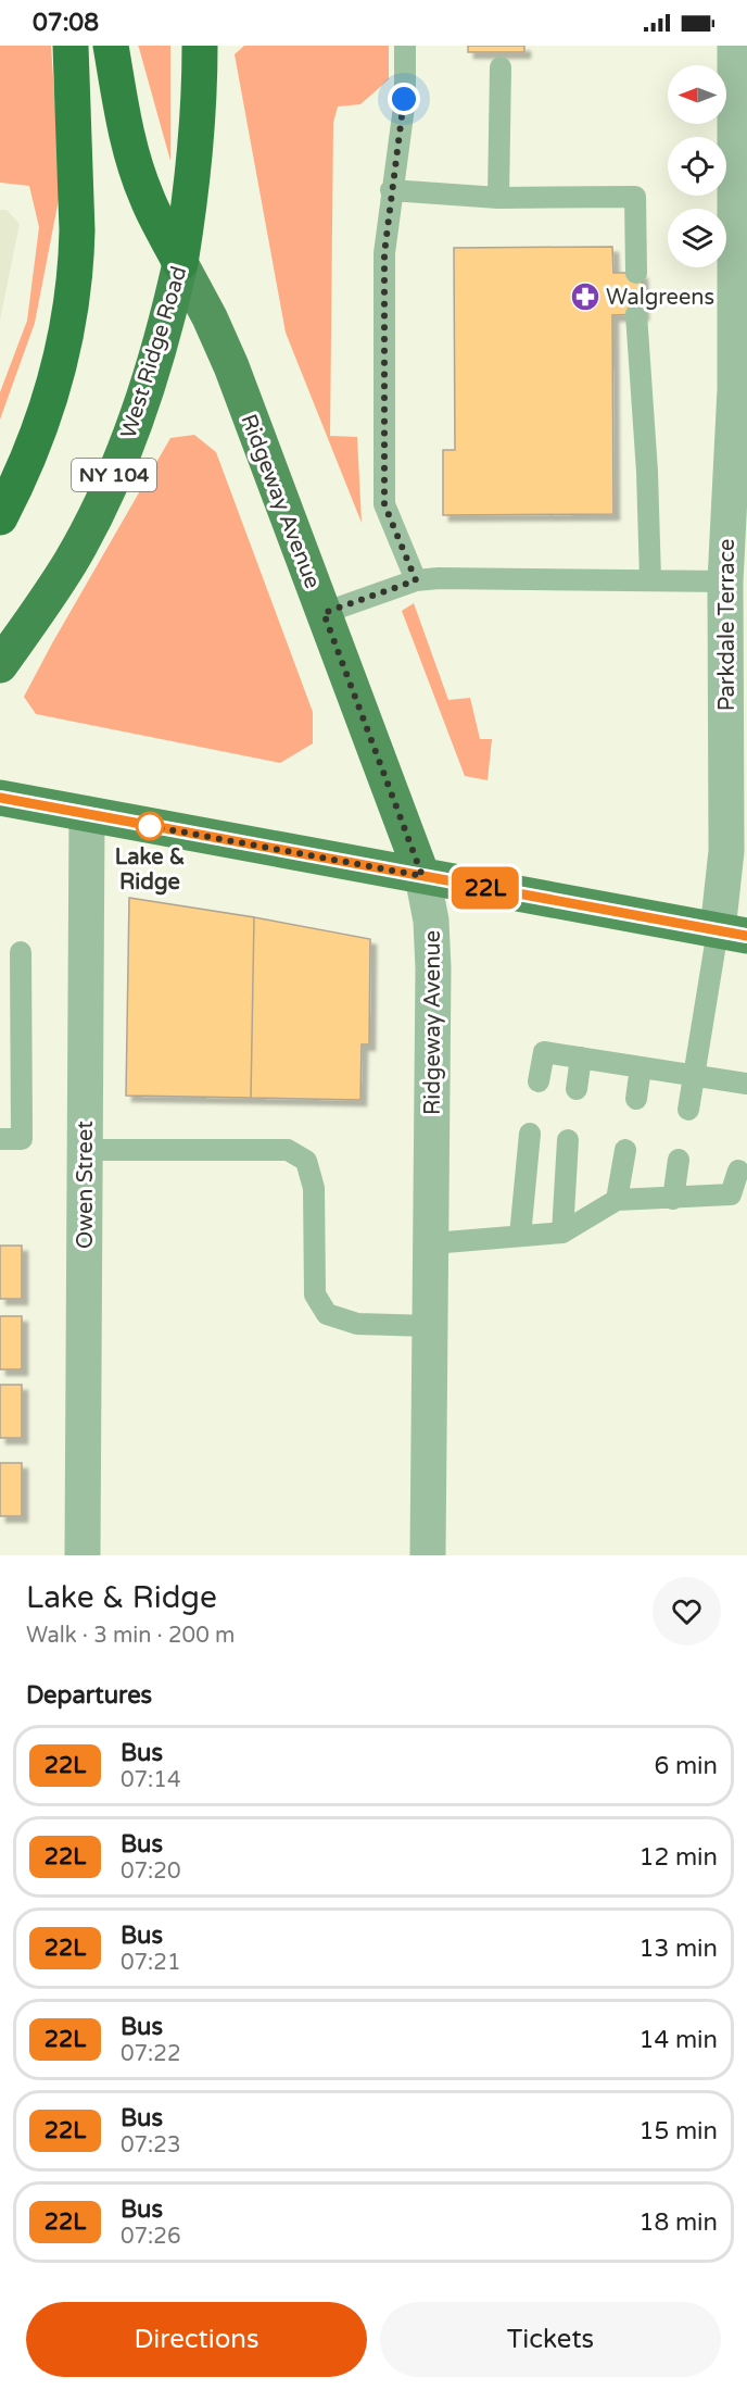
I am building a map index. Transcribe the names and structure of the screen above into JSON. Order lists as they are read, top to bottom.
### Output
{
  "streets": {
    "highway": ["West Ridge Road", "NY 104"],
    "main road": ["Ridgeway Avenue"],
    "street": ["Parkdale Terrace", "Owen Street"]
  },
  "crossings": [
    ["West Ridge Road", "Ridgeway Avenue"]
  ],
  "places": {
    "pharmacy": ["Walgreens"],
    "other": ["Lake & Ridge"]
  },
  "lines": ["bus line 22L"],
  "north": "left",
  "page": {
    "status": "07:08",
    "on_map": "22L",
    "heading": [
      ["Lake & Ridge", "Walk · 3 min · 200 m"],
      "Departures"
    ],
    "list": [
      {
        "mark": "22L",
        "name": "Bus",
        "note": "07:14",
        "value": "6 min"
      },
      {
        "mark": "22L",
        "name": "Bus",
        "note": "07:20",
        "value": "12 min"
      },
      {
        "mark": "22L",
        "name": "Bus",
        "note": "07:21",
        "value": "13 min"
      },
      {
        "mark": "22L",
        "name": "Bus",
        "note": "07:22",
        "value": "14 min"
      },
      {
        "mark": "22L",
        "name": "Bus",
        "note": "07:23",
        "value": "15 min"
      },
      {
        "mark": "22L",
        "name": "Bus",
        "note": "07:26",
        "value": "18 min"
      }
    ],
    "buttons": ["Directions", "Tickets"]
  }
}
